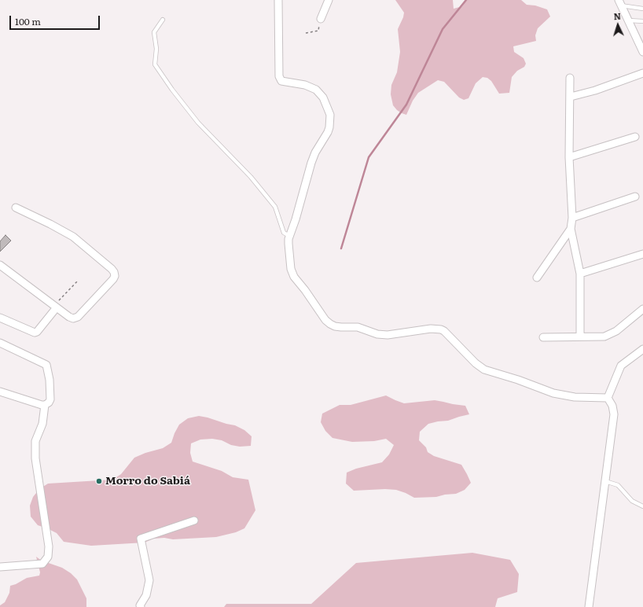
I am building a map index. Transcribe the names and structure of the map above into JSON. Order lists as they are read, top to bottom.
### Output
{
  "places": ["Morro do Sabiá"],
  "scale_bar": "100 m",
  "north": "top"
}
